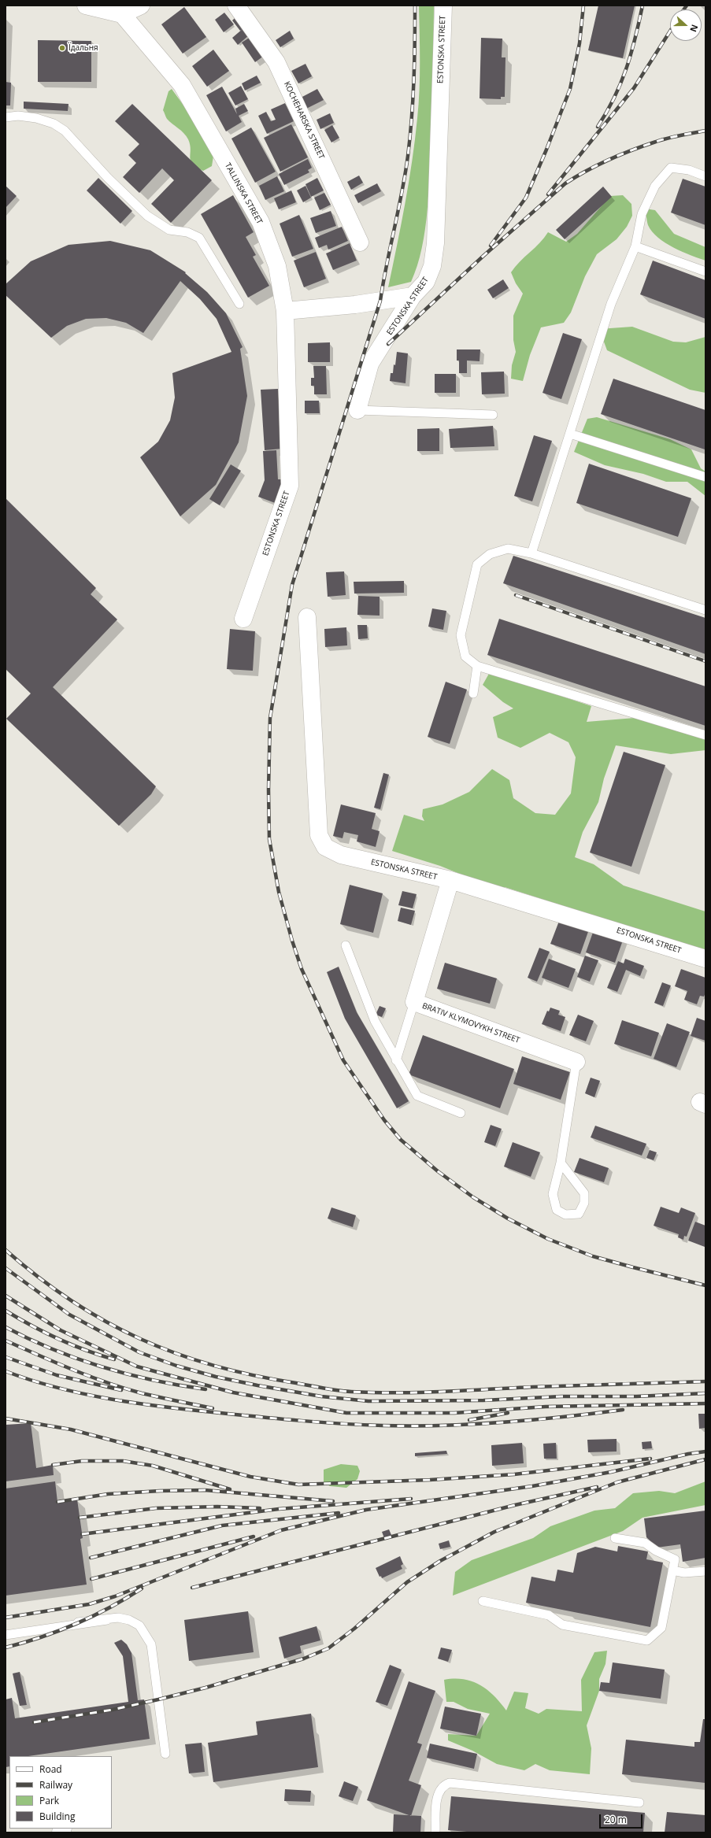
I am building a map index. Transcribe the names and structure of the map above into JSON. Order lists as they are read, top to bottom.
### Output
{
  "streets": {
    "street": [
      "ESTONSKA STREET",
      "KOCHEHARSKA STREET",
      "TALLINSKA STREET",
      "BRATIV KLYMOVYKH STREET"
    ]
  },
  "crossings": [
    ["ESTONSKA STREET", "TALLINSKA STREET"],
    ["ESTONSKA STREET", "BRATIV KLYMOVYKH STREET"]
  ],
  "places": ["Їдальня"],
  "legend": [
    "Road",
    "Railway",
    "Park",
    "Building"
  ],
  "scale_bar": "20 m",
  "north": "right"
}
